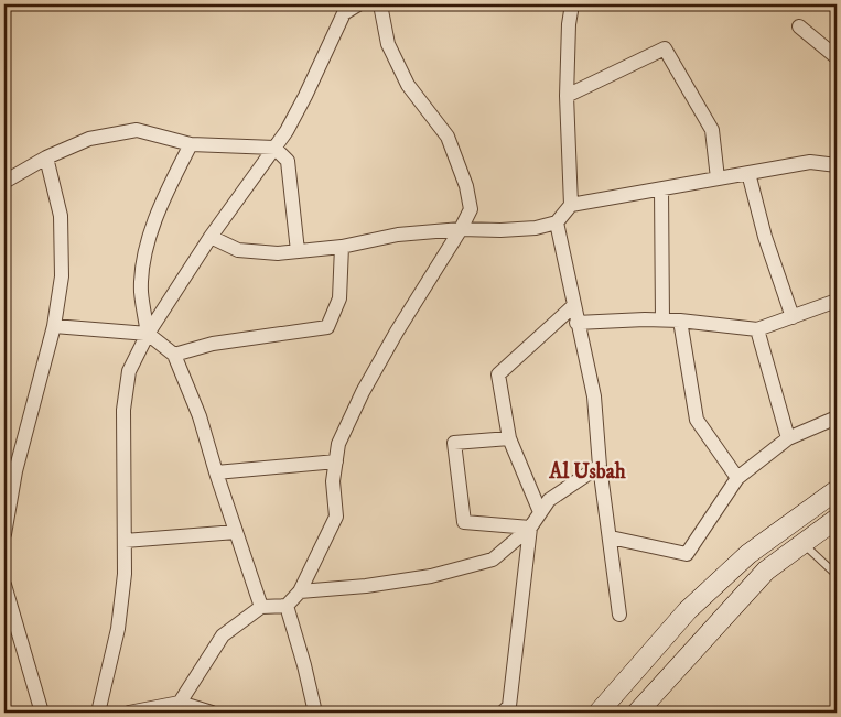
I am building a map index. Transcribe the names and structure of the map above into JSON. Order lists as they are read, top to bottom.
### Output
{
  "districts": ["Al Usbah"]
}
